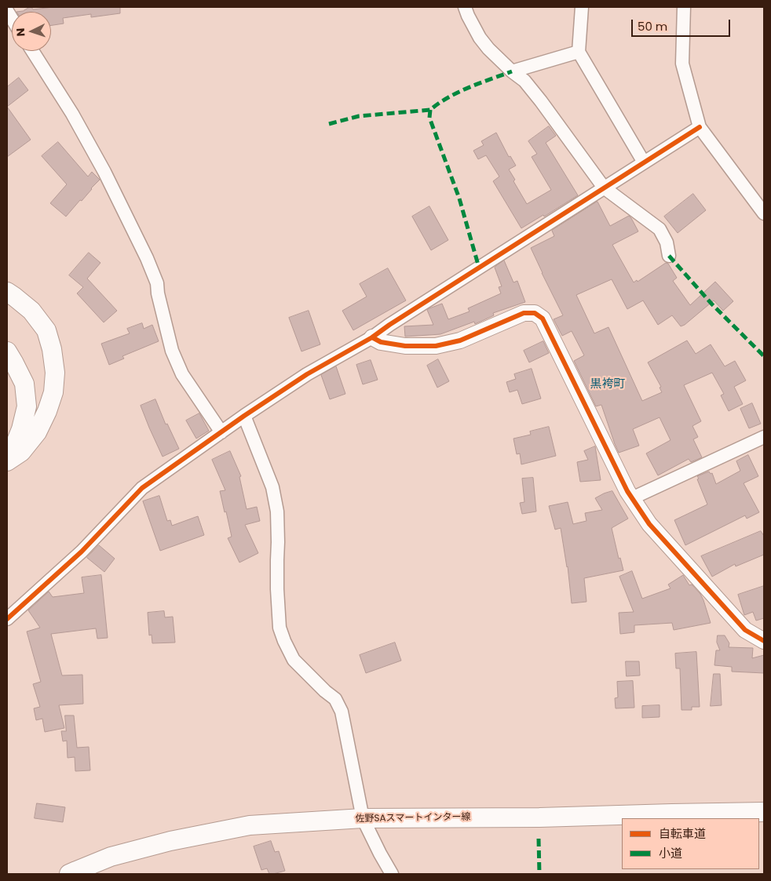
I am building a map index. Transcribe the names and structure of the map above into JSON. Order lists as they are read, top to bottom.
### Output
{
  "streets": {
    "main road": ["佐野SAスマートインター線"]
  },
  "districts": ["黒袴町"],
  "legend": ["自転車道", "小道"],
  "scale_bar": "50 m",
  "north": "left"
}
